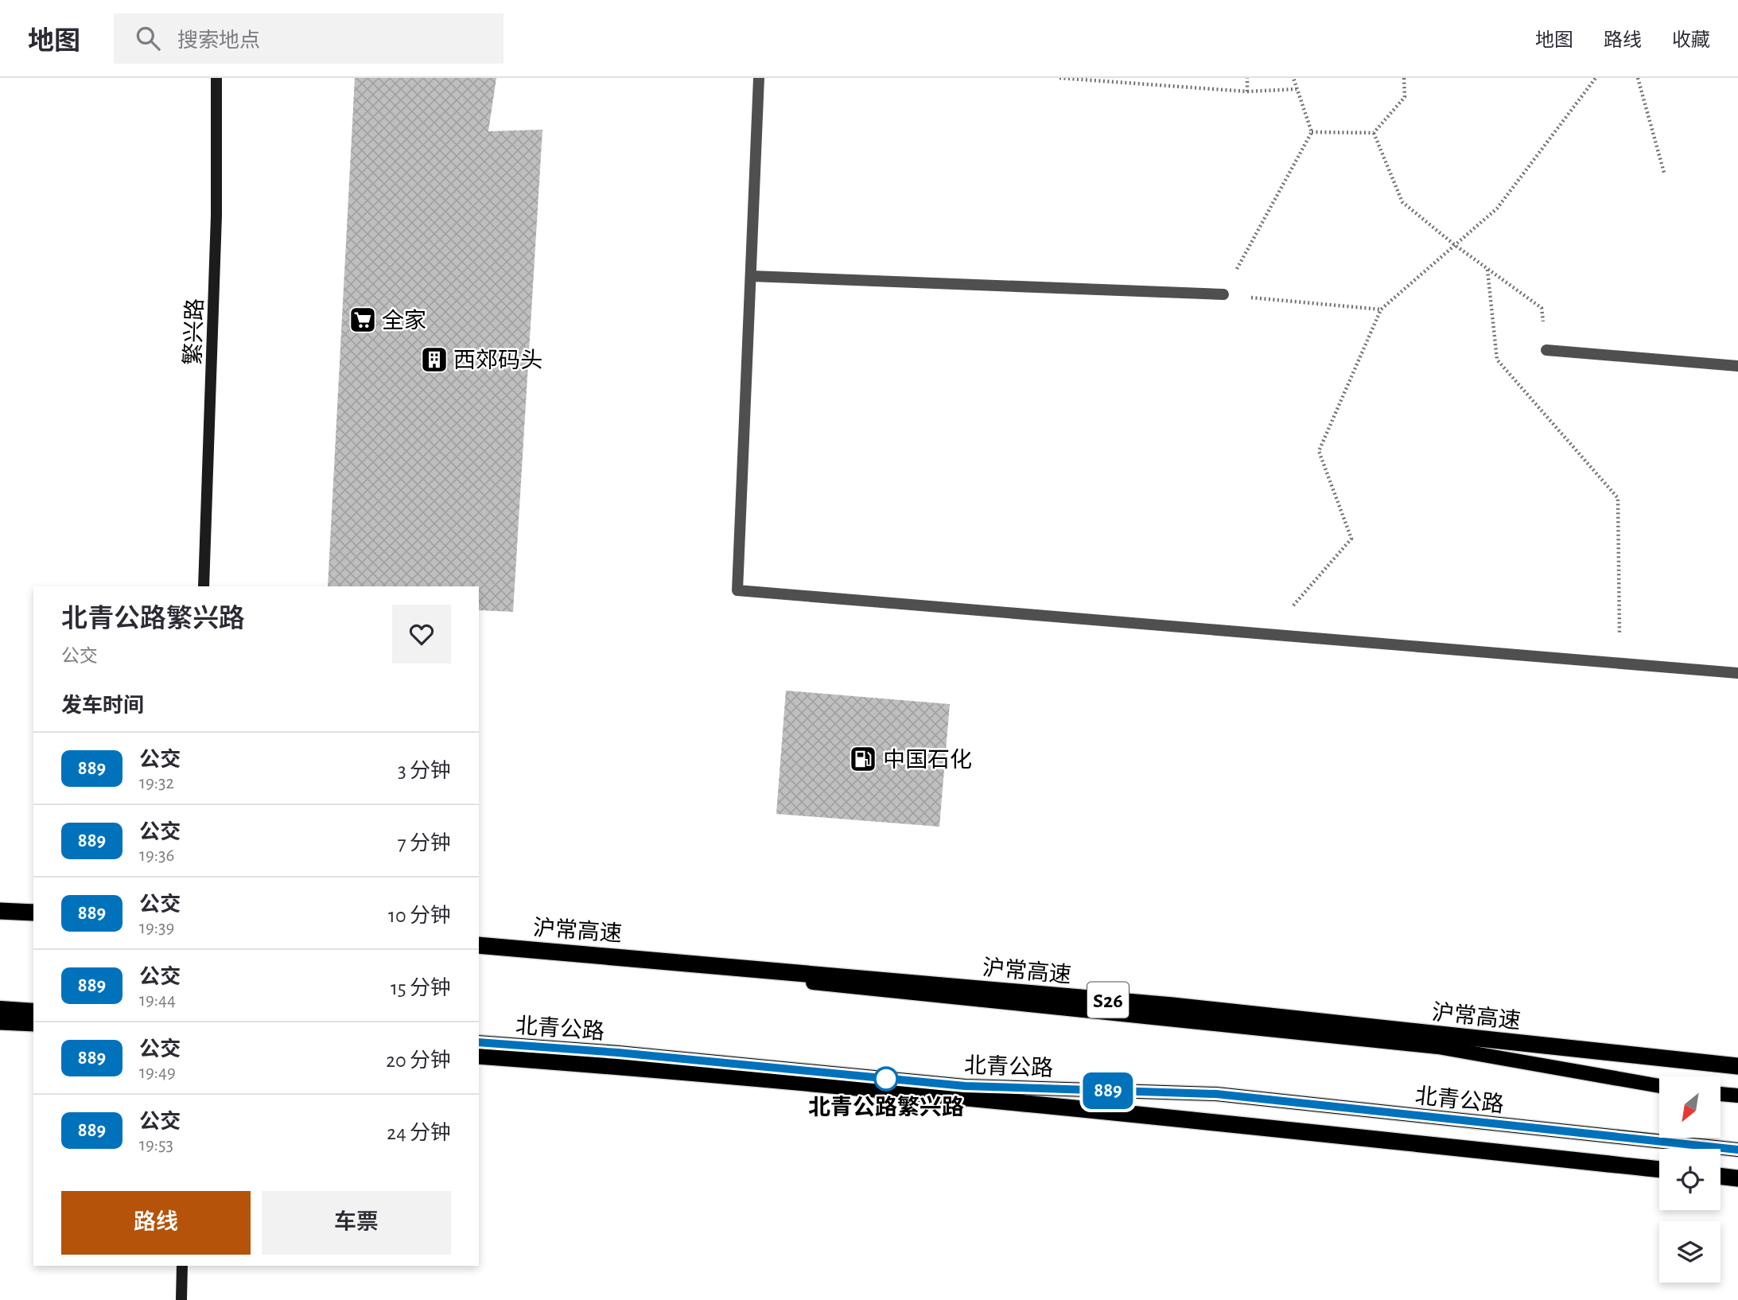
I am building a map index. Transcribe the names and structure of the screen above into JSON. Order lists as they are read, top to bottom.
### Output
{
  "streets": {
    "highway": ["沪常高速", "S26"],
    "main road": ["北青公路"],
    "street": ["繁兴路"]
  },
  "places": {
    "supermarket": ["全家"],
    "building": ["西郊码头"],
    "fuel station": ["中国石化"],
    "other": ["北青公路繁兴路"]
  },
  "lines": ["bus line 889"],
  "north": "bottom left",
  "page": {
    "header": "地图",
    "search": "搜索地点",
    "nav": ["地图", "路线", "收藏"],
    "on_map": "889",
    "heading": [
      ["北青公路繁兴路", "公交"],
      "发车时间"
    ],
    "list": [
      {
        "mark": "889",
        "name": "公交",
        "note": "19:32",
        "value": "3 分钟"
      },
      {
        "mark": "889",
        "name": "公交",
        "note": "19:36",
        "value": "7 分钟"
      },
      {
        "mark": "889",
        "name": "公交",
        "note": "19:39",
        "value": "10 分钟"
      },
      {
        "mark": "889",
        "name": "公交",
        "note": "19:44",
        "value": "15 分钟"
      },
      {
        "mark": "889",
        "name": "公交",
        "note": "19:49",
        "value": "20 分钟"
      },
      {
        "mark": "889",
        "name": "公交",
        "note": "19:53",
        "value": "24 分钟"
      }
    ],
    "buttons": ["路线", "车票"]
  }
}
